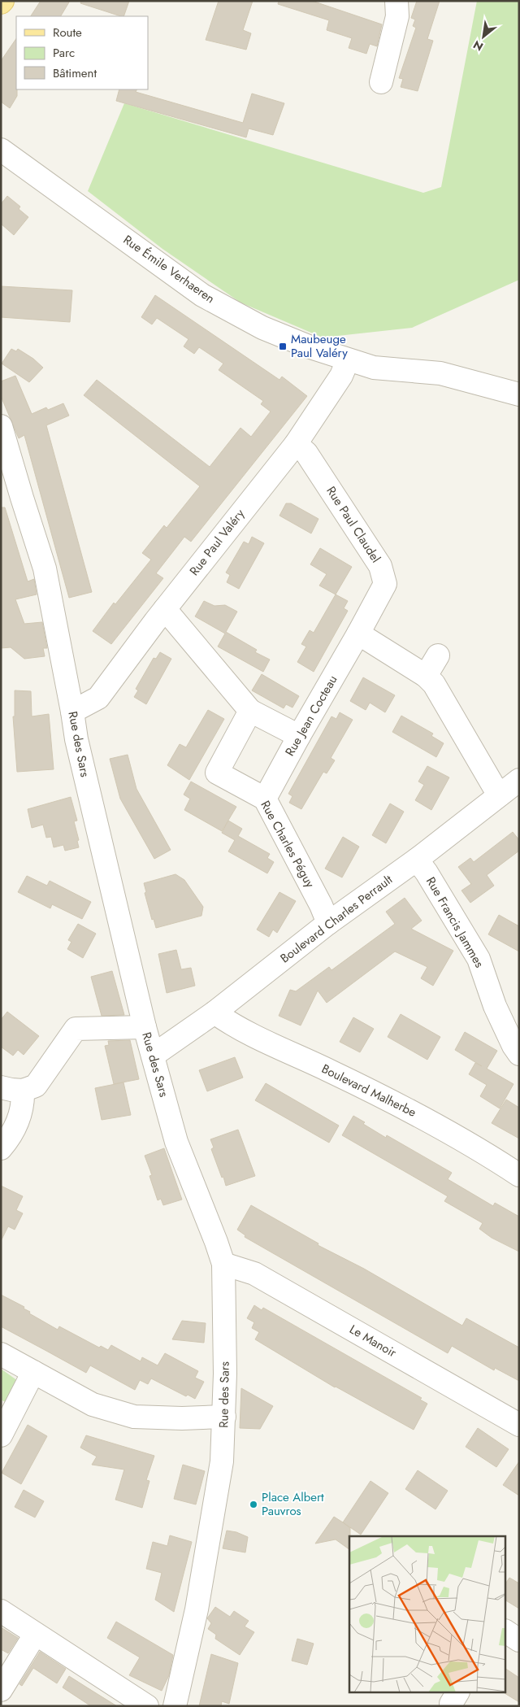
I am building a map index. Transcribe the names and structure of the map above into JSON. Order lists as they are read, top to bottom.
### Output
{
  "streets": {
    "street": [
      "Rue Émile Verhaeren",
      "Rue Paul Claudel",
      "Rue Paul Valéry",
      "Rue Jean Cocteau",
      "Rue des Sars",
      "Rue Charles Péguy",
      "Boulevard Charles Perrault",
      "Rue Francis Jammes",
      "Boulevard Malherbe",
      "Le Manoir"
    ]
  },
  "crossings": [
    ["Rue Émile Verhaeren", "Rue Paul Valéry"],
    ["Rue Paul Claudel", "Rue Paul Valéry"],
    ["Rue Paul Claudel", "Rue Jean Cocteau"],
    ["Rue Paul Valéry", "Rue des Sars"],
    ["Rue Jean Cocteau", "Rue Charles Péguy"],
    ["Rue des Sars", "Boulevard Charles Perrault"],
    ["Rue des Sars", "Le Manoir"],
    ["Rue Charles Péguy", "Boulevard Charles Perrault"],
    ["Boulevard Charles Perrault", "Rue Francis Jammes"],
    ["Boulevard Charles Perrault", "Boulevard Malherbe"]
  ],
  "places": {
    "transit": ["Maubeuge Paul Valéry"],
    "other": ["Place Albert Pauvros"]
  },
  "legend": ["Route", "Parc", "Bâtiment"],
  "north": "bottom left"
}
